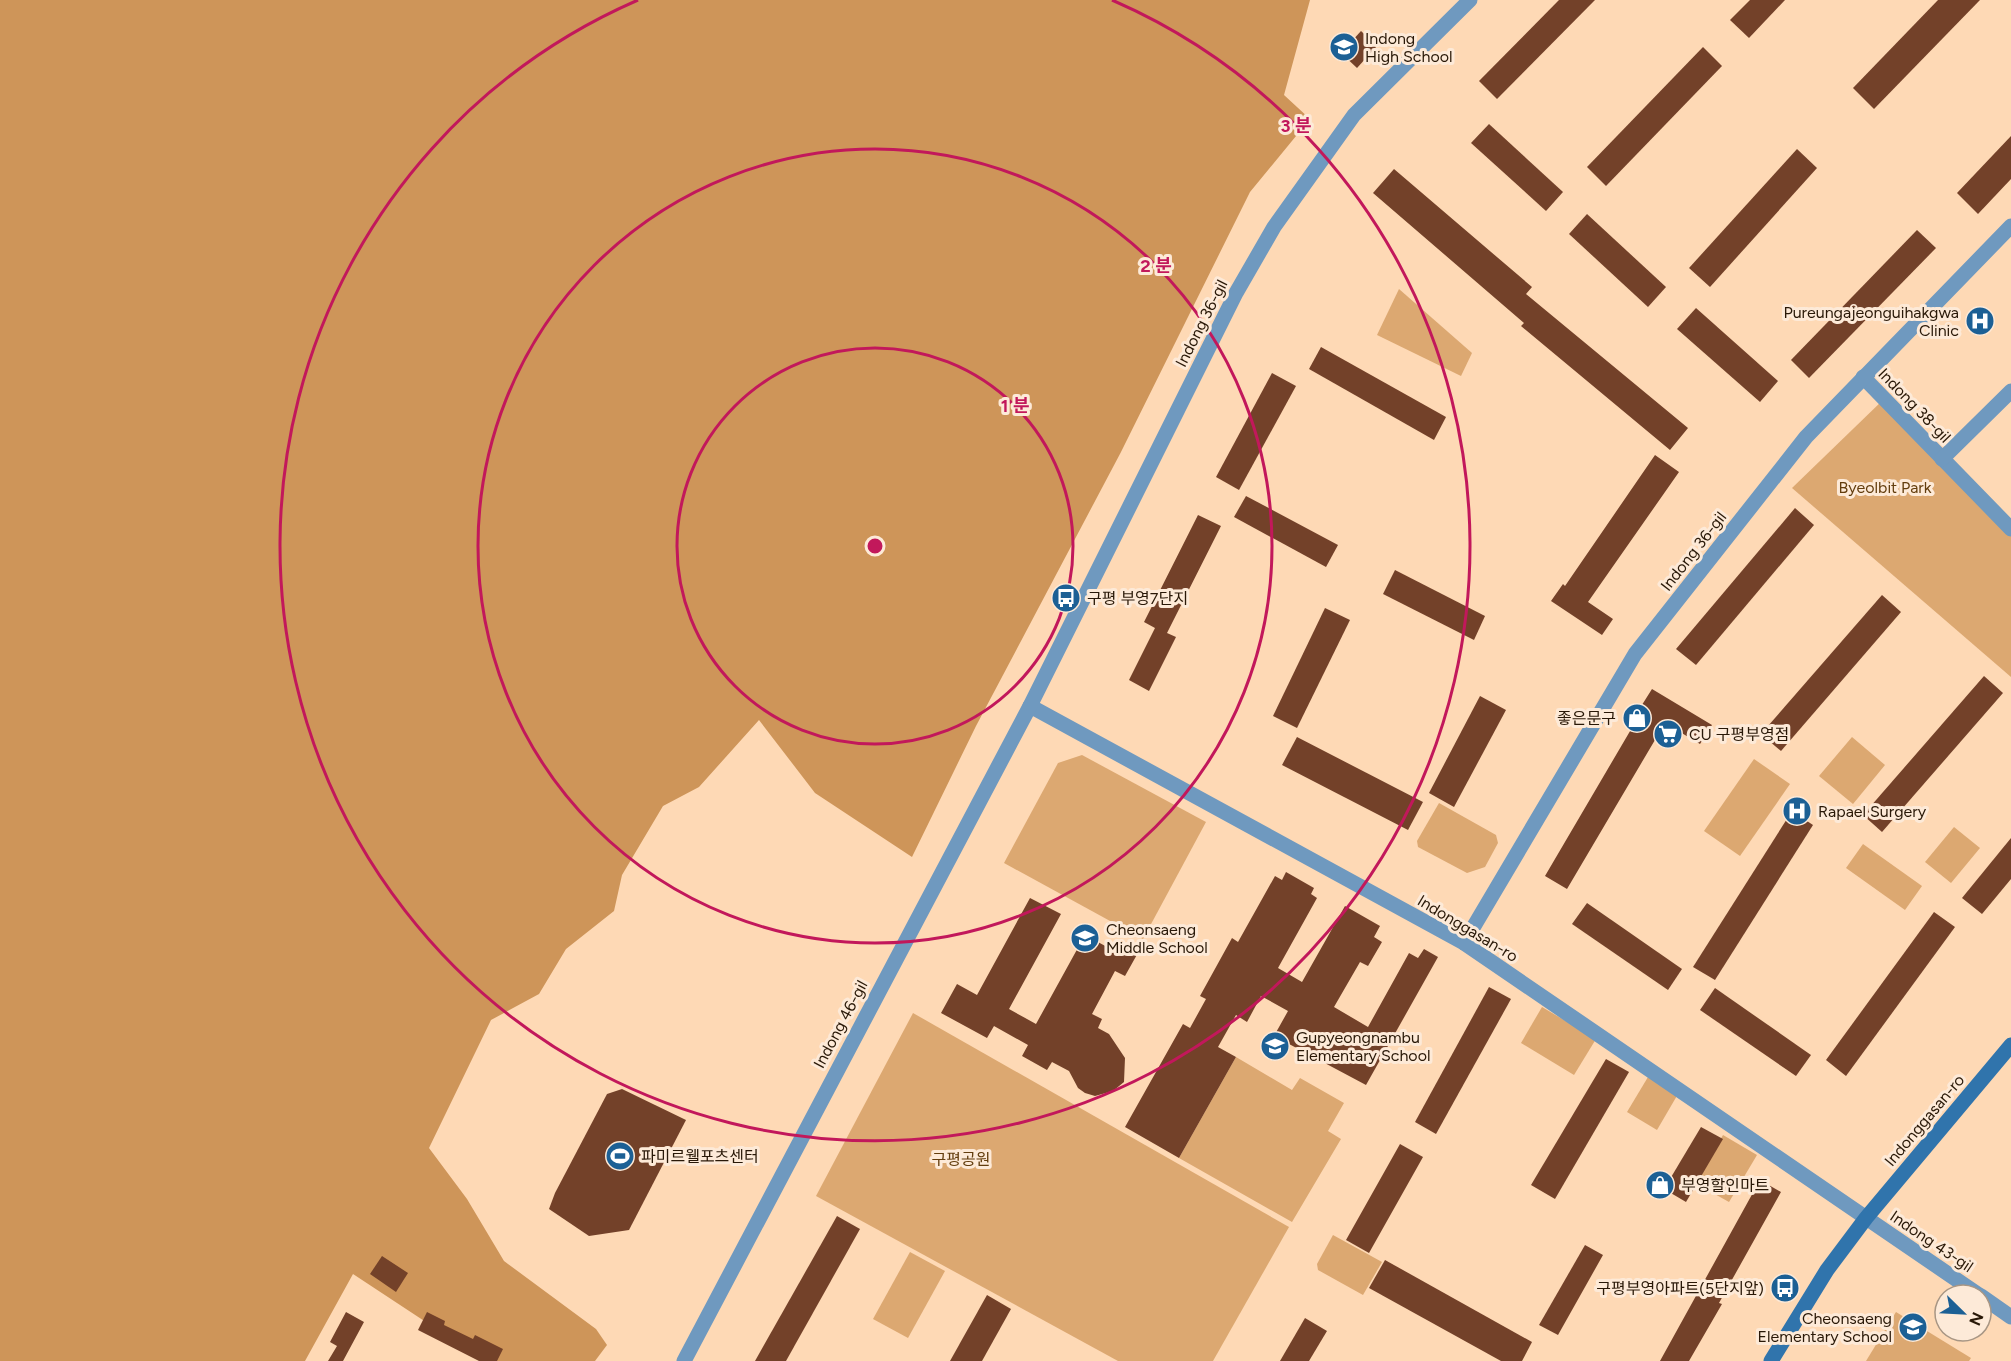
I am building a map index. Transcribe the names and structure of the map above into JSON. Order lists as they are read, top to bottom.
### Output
{
  "streets": {
    "main road": ["Indonggasan-ro"],
    "street": [
      "Indong 36-gil",
      "Indong 38-gil",
      "Indong 46-gil",
      "Indong 43-gil"
    ]
  },
  "crossings": [
    ["Indong 36-gil", "Indong 38-gil"],
    ["Indong 36-gil", "Indonggasan-ro"],
    ["Indong 36-gil", "Indong 46-gil"],
    ["Indonggasan-ro", "Indong 46-gil"],
    ["Indonggasan-ro", "Indong 43-gil"]
  ],
  "parks": ["Byeolbit Park", "구평공원"],
  "places": {
    "school or university": [
      "Indong High School",
      "Cheonsaeng Middle School",
      "Gupyeongnambu Elementary School",
      "Cheonsaeng Elementary School"
    ],
    "hospital": ["Pureungajeonguihakgwa Clinic", "Rapael Surgery"],
    "bus stop": ["구평 부영7단지", "구평부영아파트(5단지앞)"],
    "shop": ["좋은문구", "부영할인마트"],
    "supermarket": ["CU 구평부영점"],
    "sports": ["파미르웰포츠센터"]
  },
  "north": "bottom right",
  "rings": ["3 분", "2 분", "1 분"]
}
